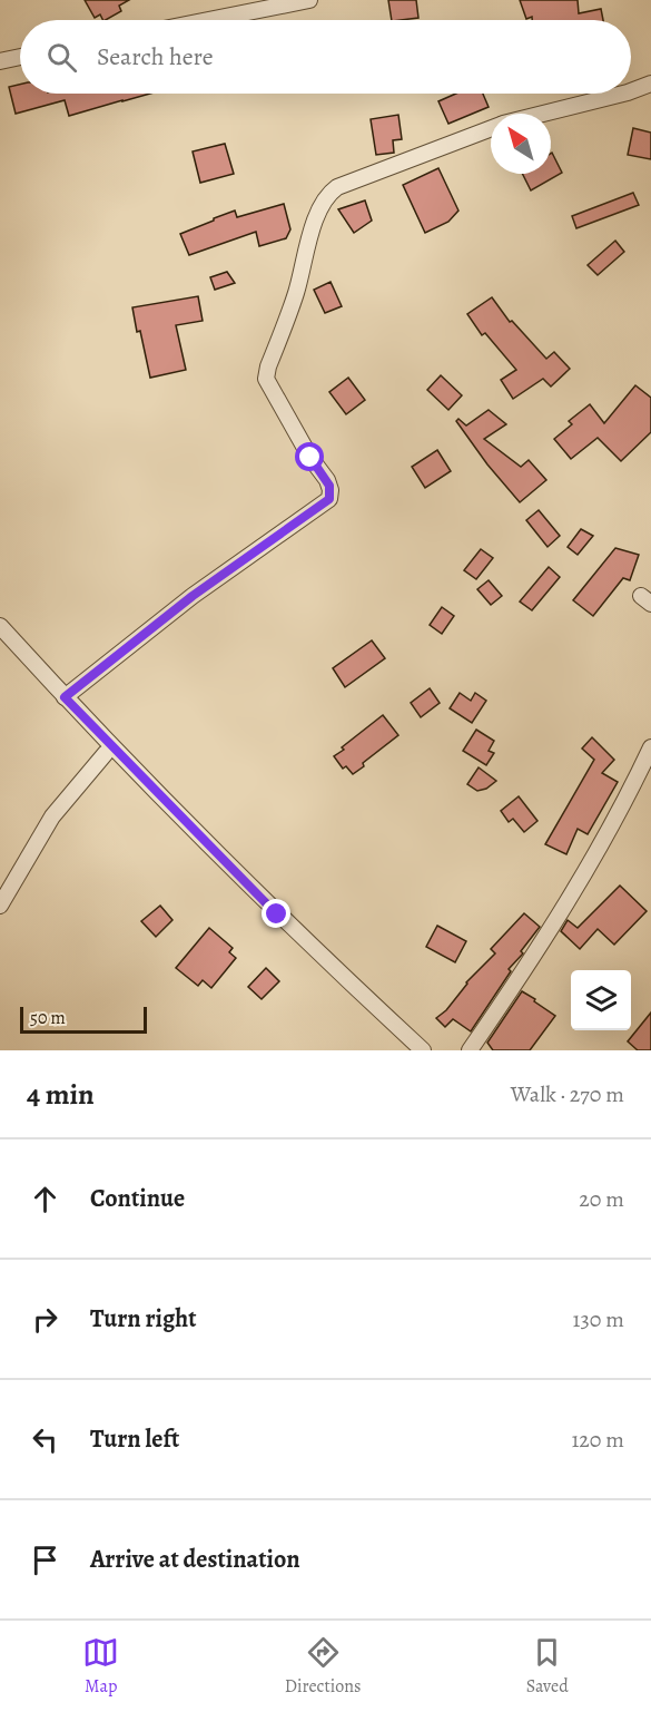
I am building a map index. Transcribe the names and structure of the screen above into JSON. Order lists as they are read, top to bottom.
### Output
{
  "scale_bar": "50 m",
  "north": "top left",
  "page": {
    "search": "Search here",
    "scale": "50 m",
    "heading": ["4 min", "Walk · 270 m"],
    "list": [
      ["Continue", "20 m"],
      ["Turn right", "130 m"],
      ["Turn left", "120 m"],
      "Arrive at destination"
    ],
    "nav": ["Map", "Directions", "Saved"]
  }
}
